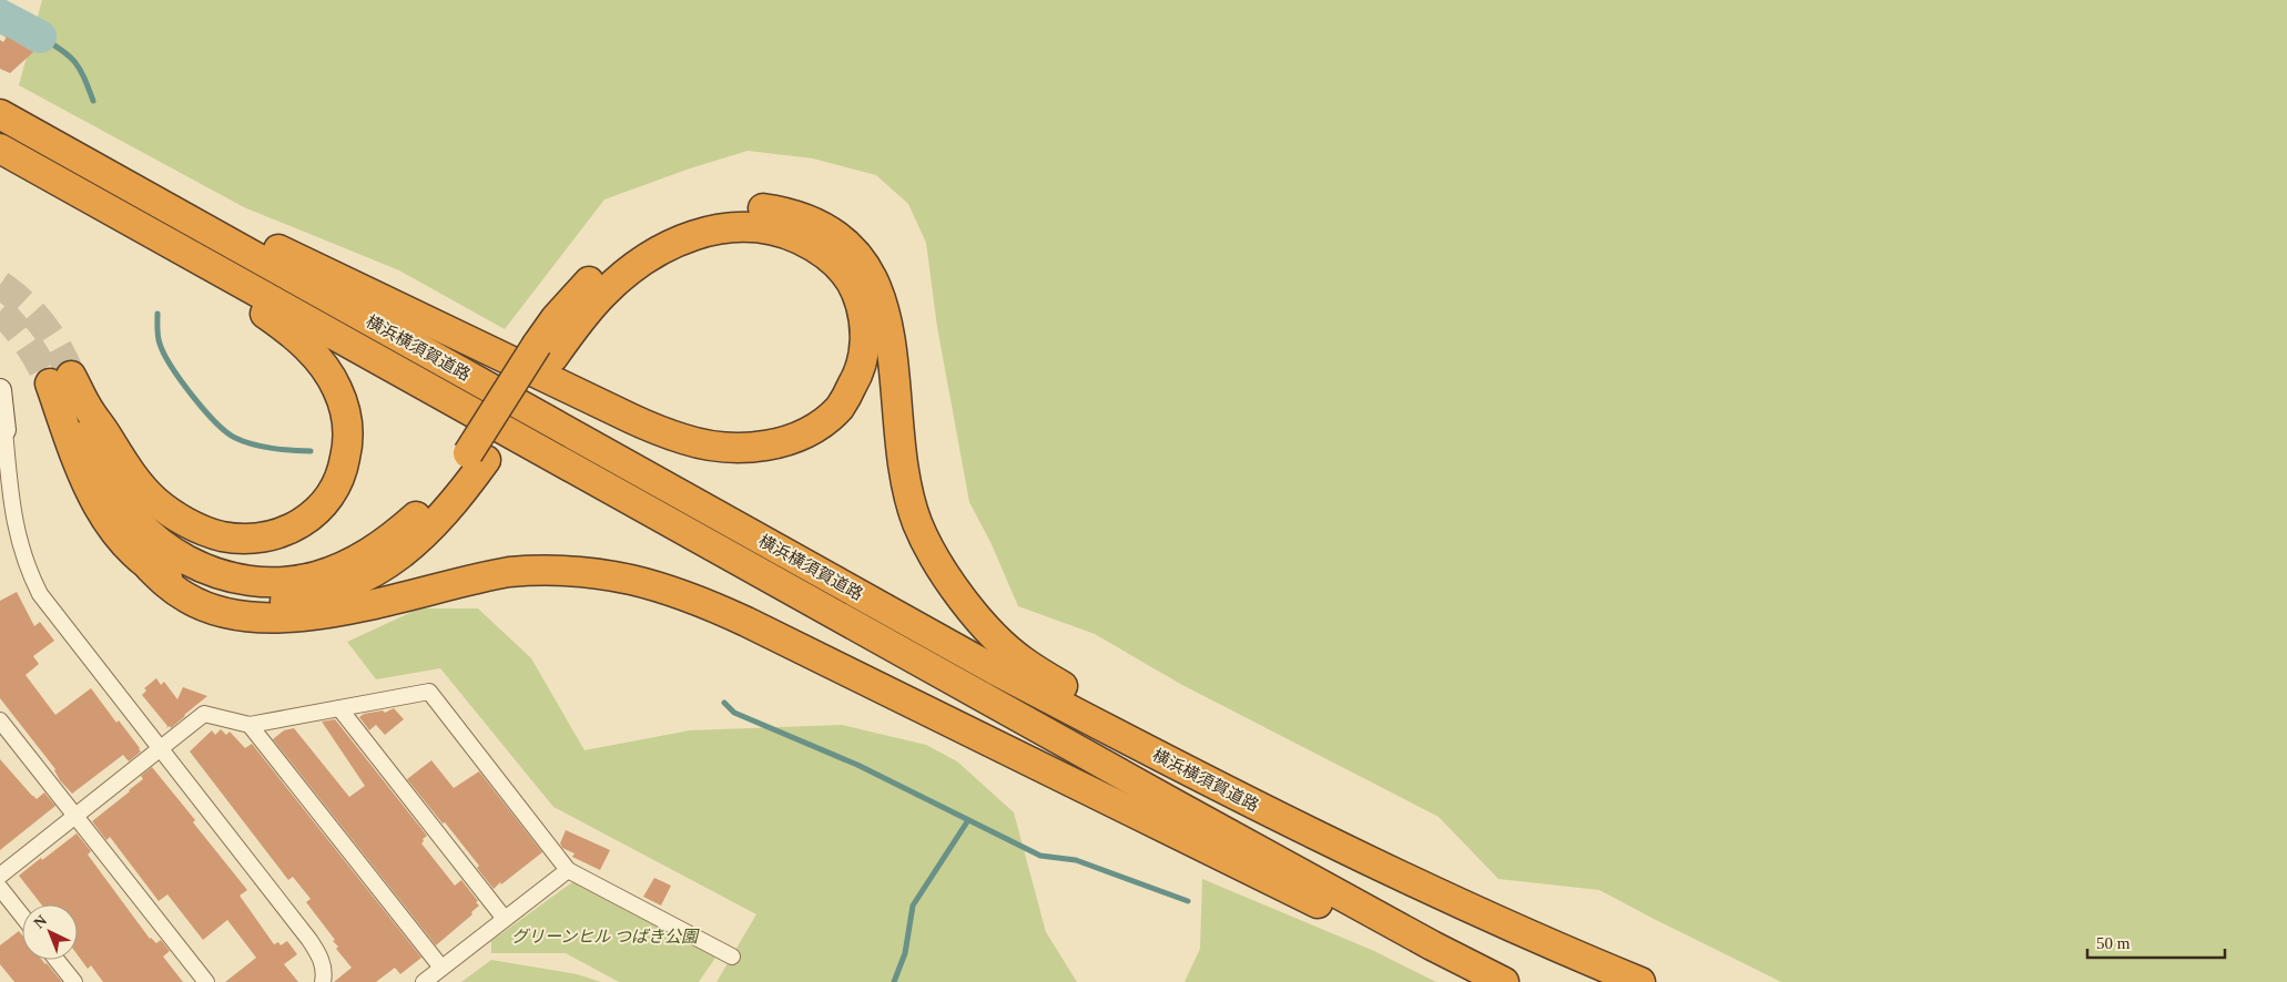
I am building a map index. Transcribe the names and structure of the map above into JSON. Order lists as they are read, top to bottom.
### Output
{
  "streets": {
    "highway": ["横浜横須賀道路"]
  },
  "parks": ["グリーンヒル つばき公園"],
  "scale_bar": "50 m",
  "north": "top left"
}
